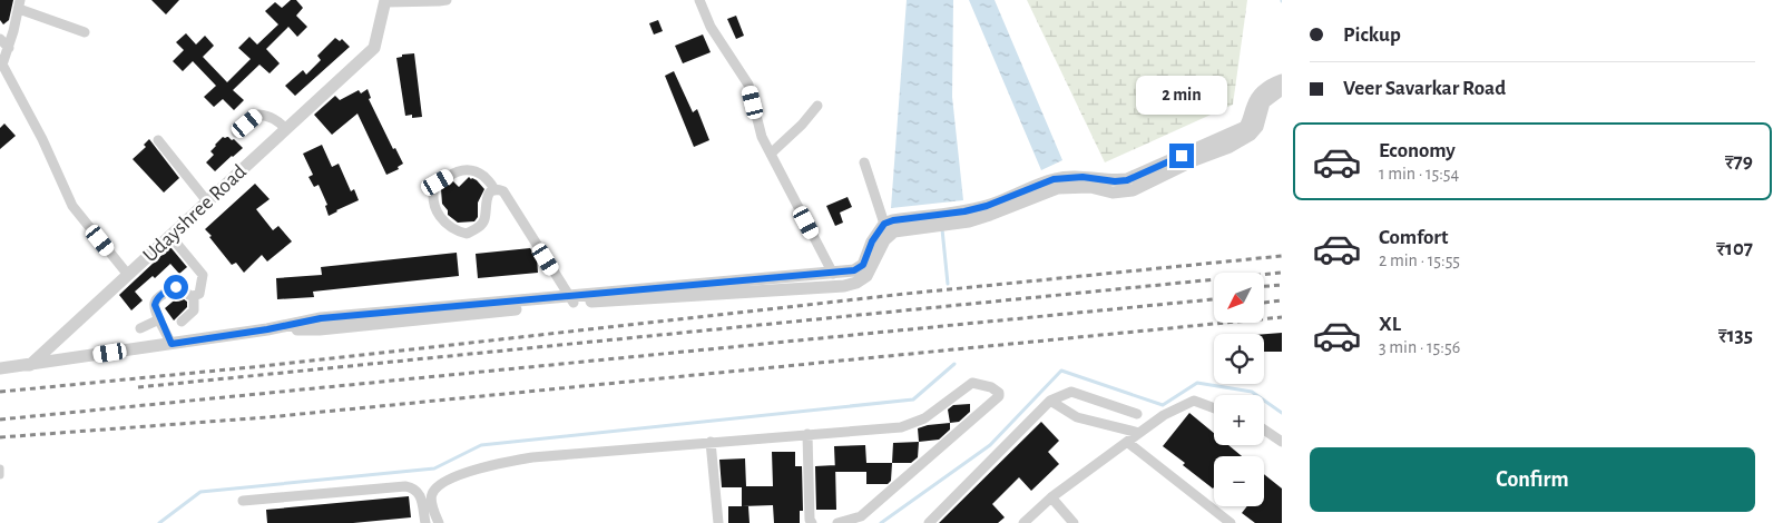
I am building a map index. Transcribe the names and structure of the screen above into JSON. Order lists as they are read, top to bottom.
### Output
{
  "streets": {
    "street": ["Udayshree Road"]
  },
  "north": "bottom left",
  "page": {
    "banner": ["Pickup", "Veer Savarkar Road"],
    "bubble": "2 min",
    "list": [
      {
        "name": "Economy",
        "note": "1 min · 15:54",
        "value": "₹79"
      },
      {
        "name": "Comfort",
        "note": "2 min · 15:55",
        "value": "₹107"
      },
      {
        "name": "XL",
        "note": "3 min · 15:56",
        "value": "₹135"
      }
    ],
    "map_buttons": ["+", "−"],
    "buttons": "Confirm"
  }
}
